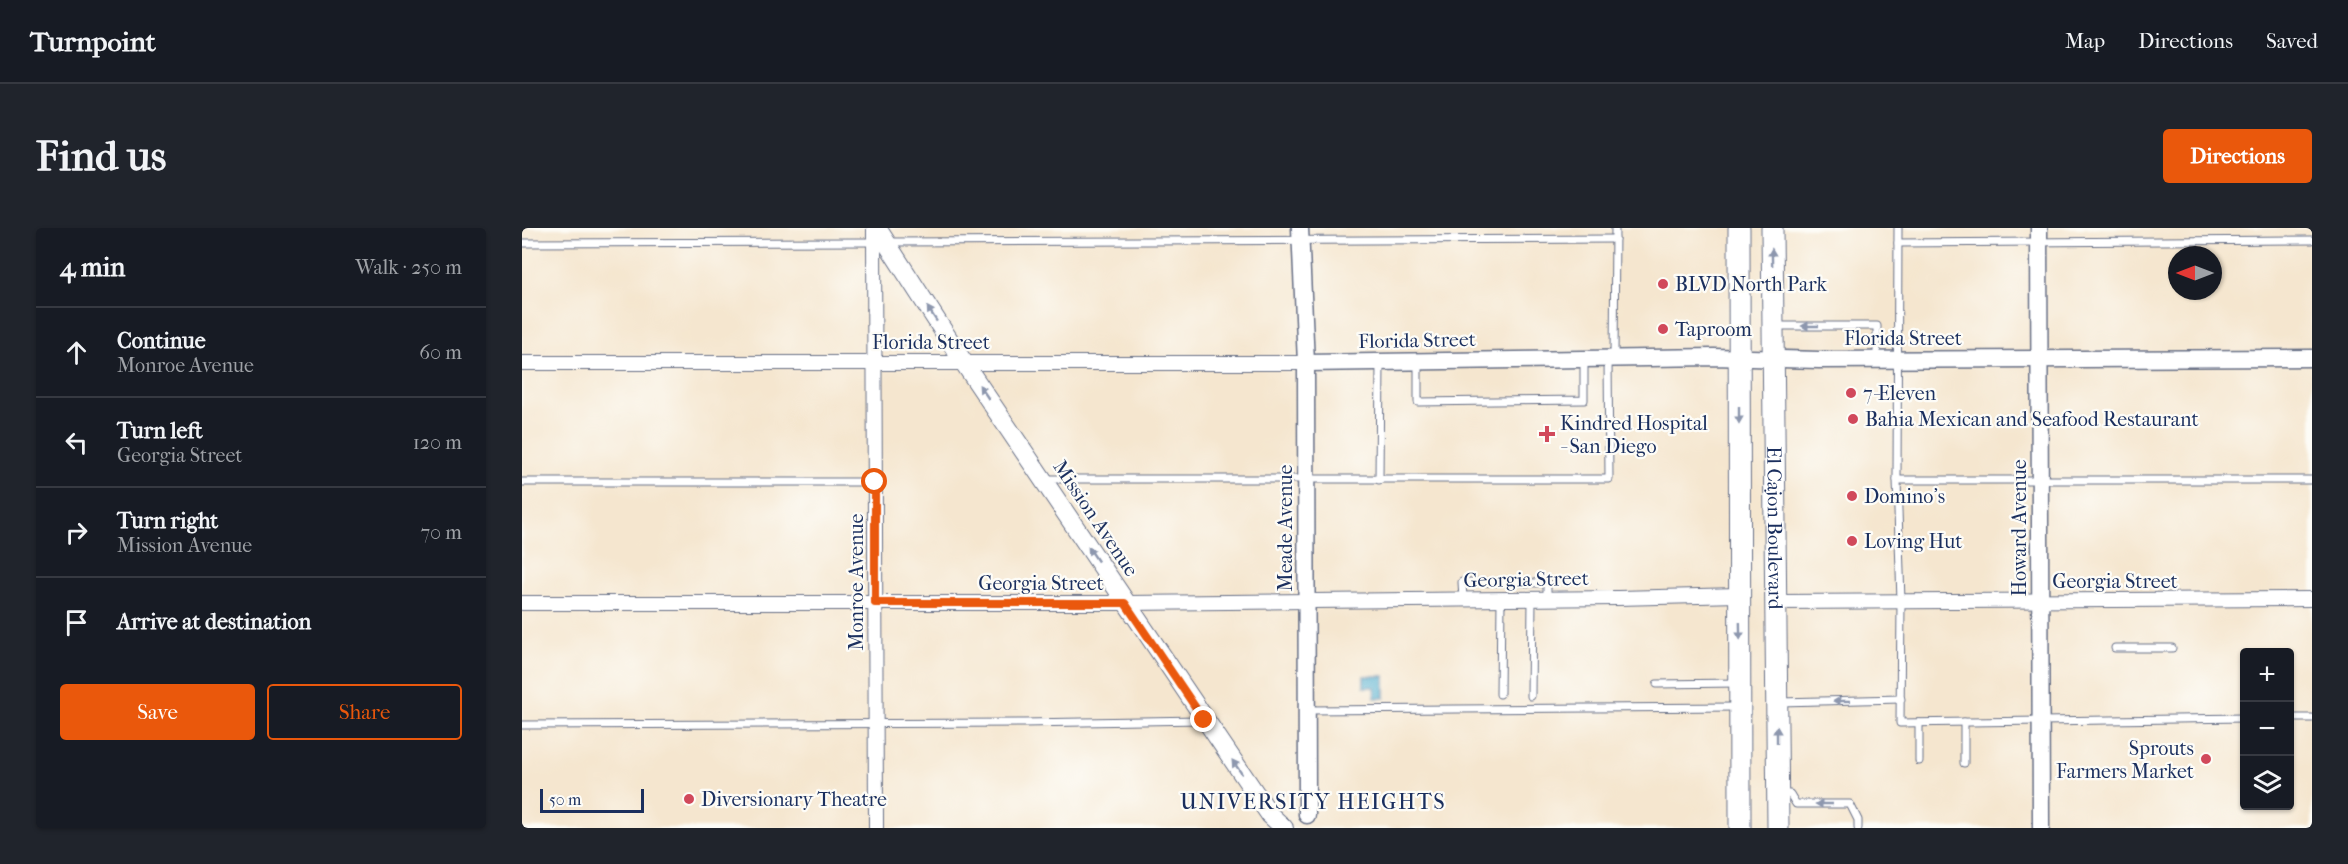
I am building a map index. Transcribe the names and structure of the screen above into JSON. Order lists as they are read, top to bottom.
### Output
{
  "streets": {
    "main road": ["Mission Avenue", "El Cajon Boulevard"],
    "street": [
      "Florida Street",
      "Meade Avenue",
      "Howard Avenue",
      "Georgia Street",
      "Monroe Avenue"
    ]
  },
  "crossings": [
    ["Florida Street", "Mission Avenue"],
    ["Florida Street", "Meade Avenue"],
    ["Florida Street", "El Cajon Boulevard"],
    ["Florida Street", "Howard Avenue"],
    ["Florida Street", "Monroe Avenue"],
    ["Mission Avenue", "Georgia Street"],
    ["Mission Avenue", "Monroe Avenue"],
    ["Meade Avenue", "Georgia Street"],
    ["El Cajon Boulevard", "Georgia Street"],
    ["Howard Avenue", "Georgia Street"],
    ["Georgia Street", "Monroe Avenue"]
  ],
  "one_way": ["Mission Avenue"],
  "districts": ["UNIVERSITY HEIGHTS"],
  "places": {
    "other": [
      "BLVD North Park",
      "Taproom",
      "7-Eleven",
      "Bahia Mexican and Seafood Restaurant",
      "Domino's",
      "Loving Hut",
      "Sprouts Farmers Market",
      "Diversionary Theatre"
    ],
    "health": ["Kindred Hospital - San Diego"]
  },
  "scale_bar": "50 m",
  "north": "left",
  "page": {
    "header": "Turnpoint",
    "nav": ["Map", "Directions", "Saved"],
    "buttons": [
      "Directions",
      ["Save", "Share"]
    ],
    "title": "Find us",
    "heading": ["4 min", "Walk · 250 m"],
    "list": [
      ["Continue", "Monroe Avenue", "60 m"],
      ["Turn left", "Georgia Street", "120 m"],
      ["Turn right", "Mission Avenue", "70 m"],
      "Arrive at destination"
    ],
    "map_buttons": ["+", "−"],
    "scale": "50 m"
  }
}
